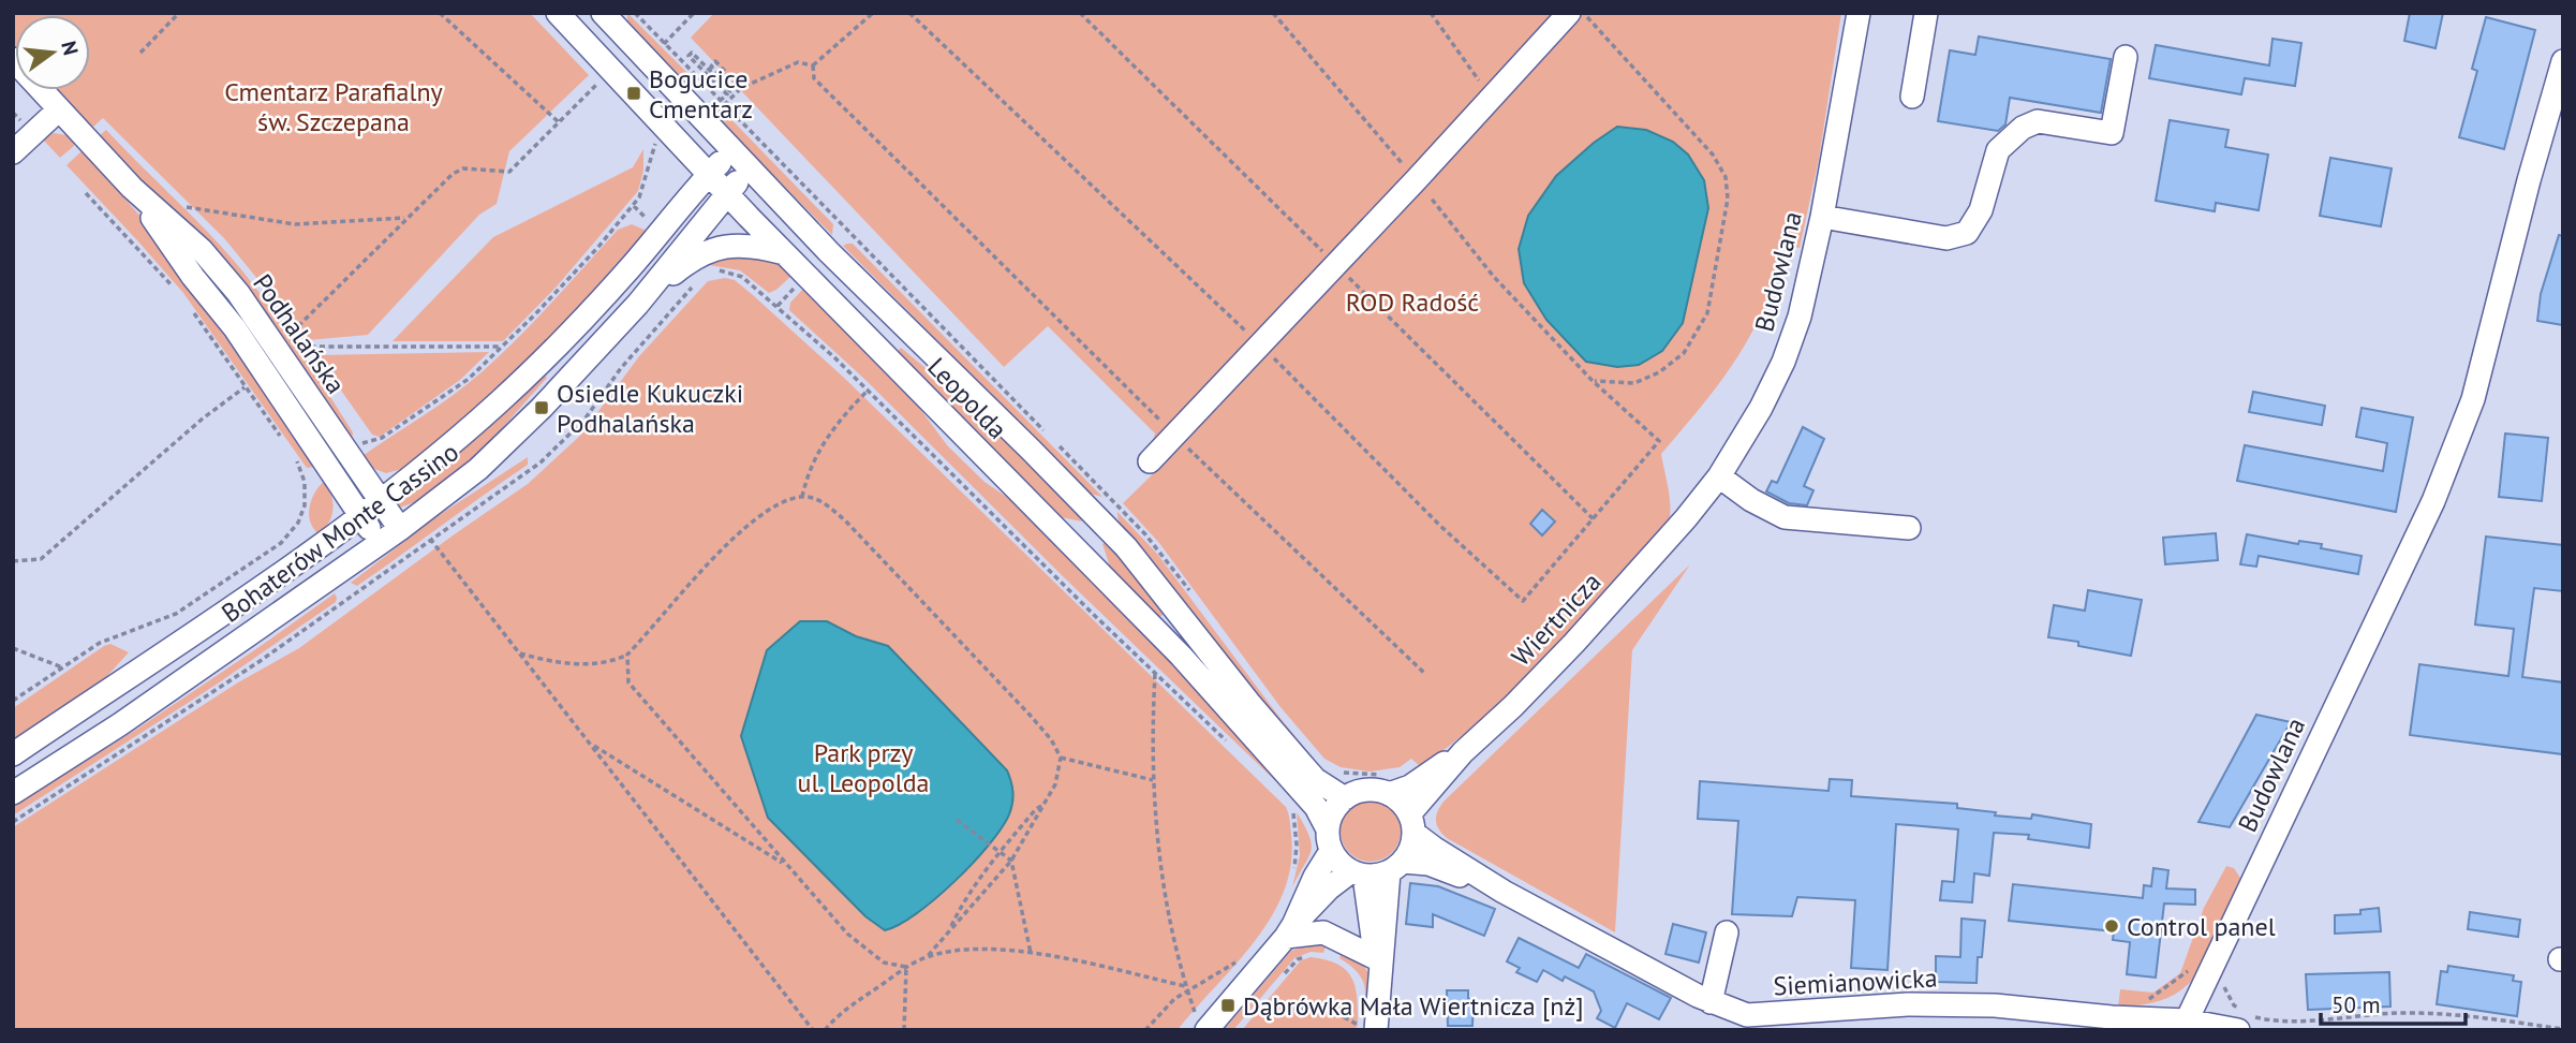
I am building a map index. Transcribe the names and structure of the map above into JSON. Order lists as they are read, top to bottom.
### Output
{
  "streets": {
    "street": [
      "Budowlana",
      "Podhalańska",
      "Leopolda",
      "Bohaterów Monte Cassino",
      "Wiertnicza",
      "Siemianowicka"
    ]
  },
  "crossings": [
    ["Budowlana", "Wiertnicza"],
    ["Budowlana", "Siemianowicka"],
    ["Podhalańska", "Bohaterów Monte Cassino"],
    ["Leopolda", "Bohaterów Monte Cassino"],
    ["Leopolda", "Wiertnicza"],
    ["Leopolda", "Siemianowicka"],
    ["Wiertnicza", "Siemianowicka"]
  ],
  "parks": ["Cmentarz Parafialny św. Szczepana", "ROD Radość", "Park przy ul. Leopolda"],
  "places": {
    "transit": ["Bogucice Cmentarz", "Osiedle Kukuczki Podhalańska", "Dąbrówka Mała Wiertnicza [nż]"],
    "other": ["Control panel"]
  },
  "scale_bar": "50 m",
  "north": "right"
}
